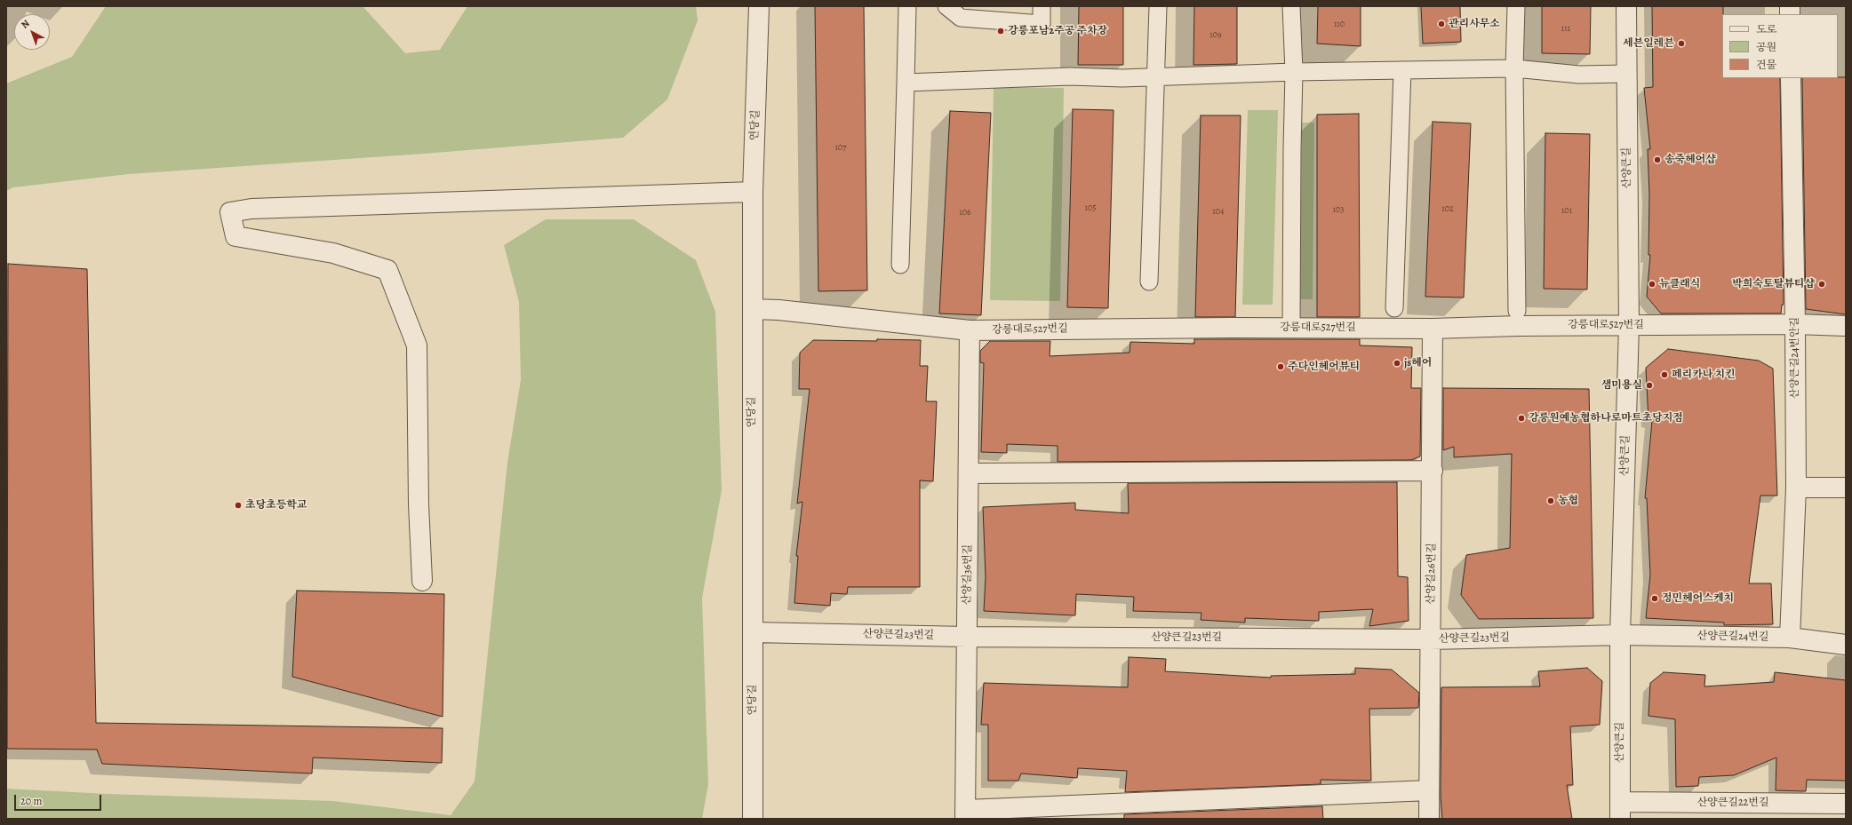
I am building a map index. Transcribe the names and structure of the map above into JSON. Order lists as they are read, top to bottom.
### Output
{
  "streets": {
    "street": [
      "연당길",
      "산양큰길",
      "강릉대로527번길",
      "산양큰길24번안길",
      "산양길26번길",
      "산양길36번길",
      "산양큰길23번길",
      "산양큰길24번길",
      "산양큰길22번길"
    ]
  },
  "crossings": [
    ["연당길", "강릉대로527번길"],
    ["연당길", "산양큰길23번길"],
    ["산양큰길", "강릉대로527번길"],
    ["산양큰길", "산양큰길23번길"],
    ["산양큰길", "산양큰길24번길"],
    ["산양큰길", "산양큰길22번길"],
    ["강릉대로527번길", "산양큰길24번안길"],
    ["강릉대로527번길", "산양길26번길"],
    ["강릉대로527번길", "산양길36번길"],
    ["산양큰길24번안길", "산양큰길24번길"],
    ["산양길26번길", "산양큰길23번길"],
    ["산양길36번길", "산양큰길23번길"],
    ["산양큰길23번길", "산양큰길24번길"]
  ],
  "places": [
    "관리사무소",
    "강릉포남2주공 주차장",
    "세븐일레븐",
    "송죽헤어샵",
    "뉴클래식",
    "박희숙토탈뷰티샵",
    "js헤어",
    "주다인헤어뷰티",
    "페리카나 치킨",
    "샘미용실",
    "강릉원예농협하나로마트초당지점",
    "농협",
    "초당초등학교",
    "정민헤어스케치"
  ],
  "house_numbers": [
    "110",
    "111",
    "109",
    "107",
    "105",
    "102",
    "103",
    "101",
    "104",
    "106"
  ],
  "legend": ["도로", "공원", "건물"],
  "scale_bar": "20 m",
  "north": "top left"
}
